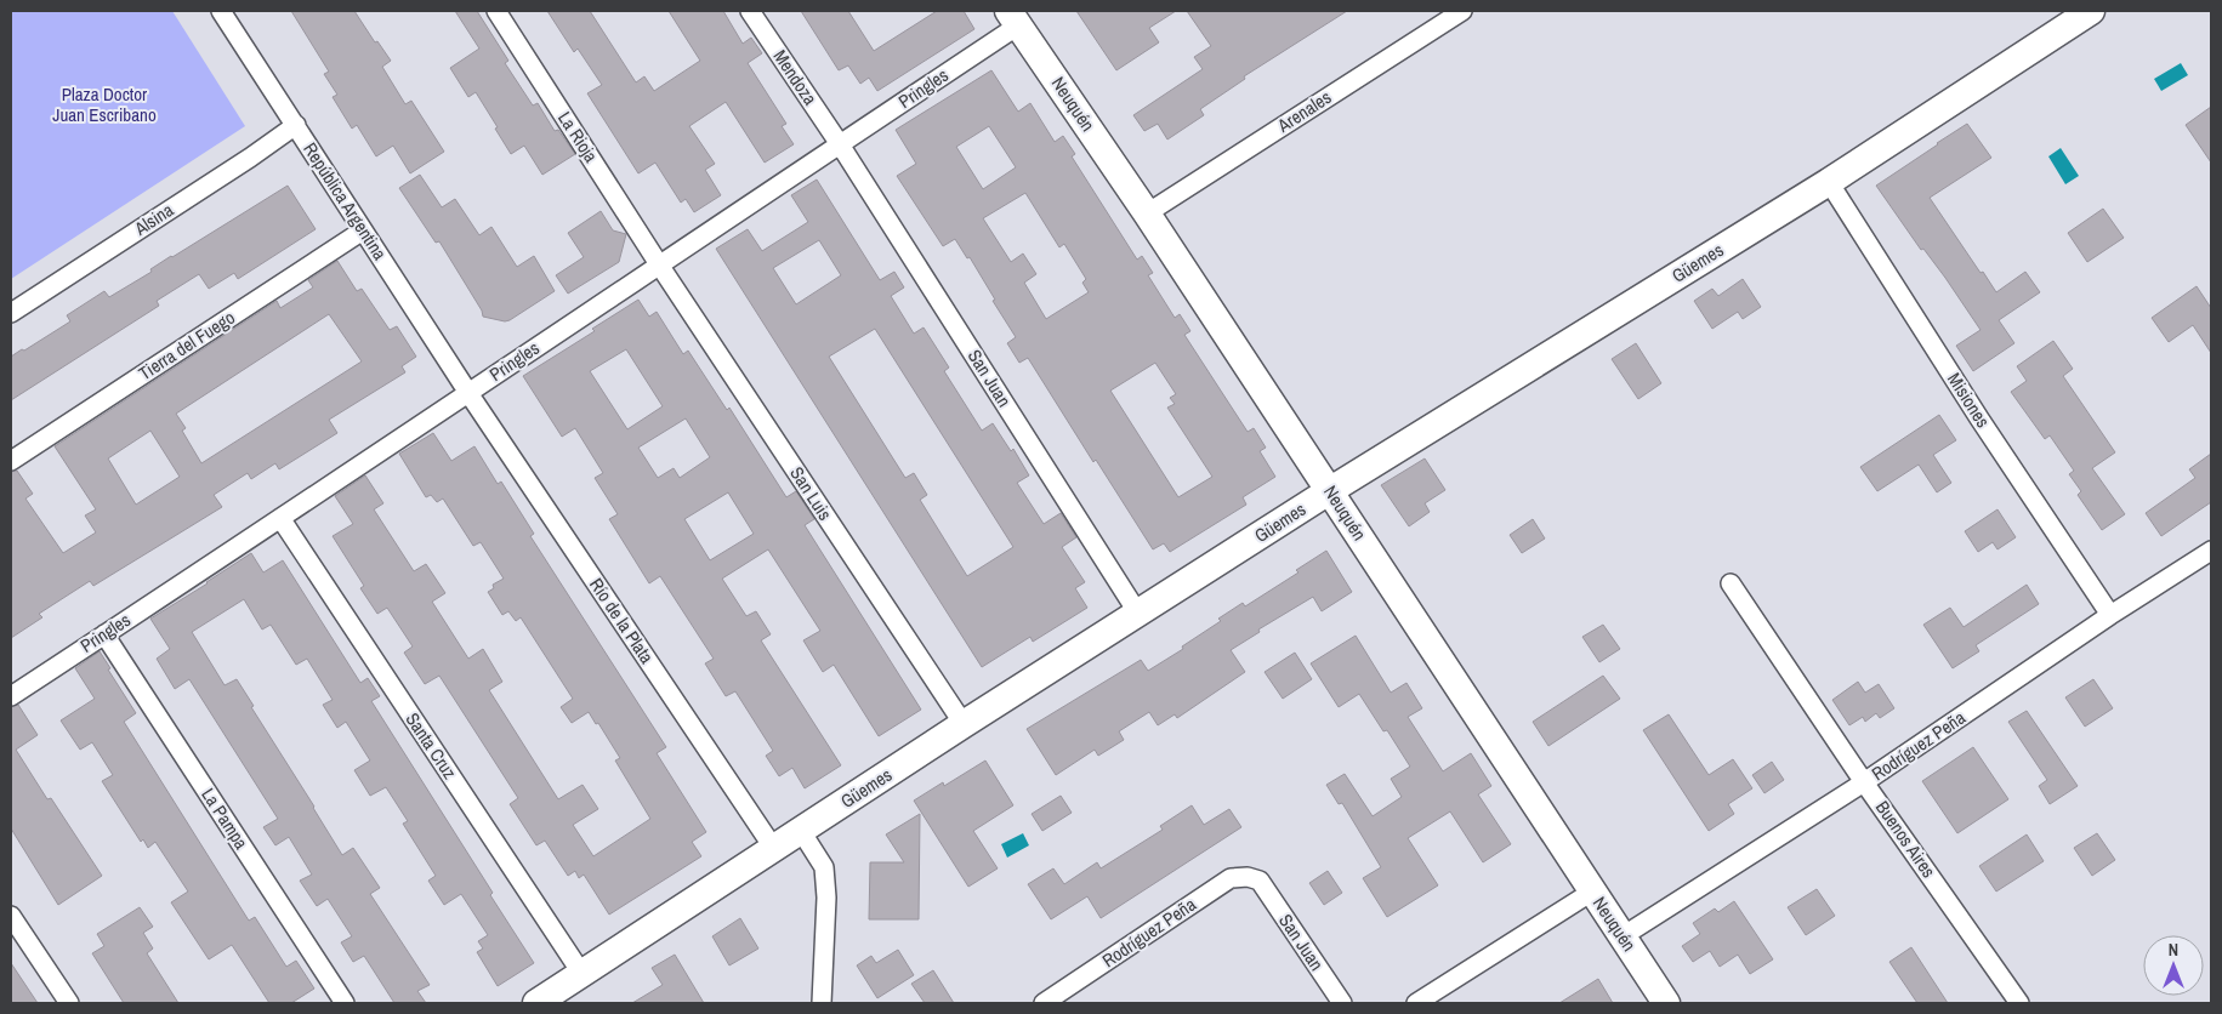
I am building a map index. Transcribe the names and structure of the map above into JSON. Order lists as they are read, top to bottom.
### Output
{
  "streets": {
    "street": [
      "Mendoza",
      "Pringles",
      "Neuquén",
      "Arenales",
      "La Rioja",
      "República Argentina",
      "Alsina",
      "Güemes",
      "Tierra del Fuego",
      "San Juan",
      "Misiones",
      "San Luis",
      "Río de la Plata",
      "Santa Cruz",
      "Rodríguez Peña",
      "La Pampa",
      "Buenos Aires"
    ]
  },
  "crossings": [
    ["Mendoza", "Pringles"],
    ["Mendoza", "San Juan"],
    ["Pringles", "Neuquén"],
    ["Pringles", "La Rioja"],
    ["Pringles", "República Argentina"],
    ["Pringles", "San Juan"],
    ["Pringles", "San Luis"],
    ["Pringles", "Río de la Plata"],
    ["Pringles", "Santa Cruz"],
    ["Pringles", "La Pampa"],
    ["Neuquén", "Arenales"],
    ["Neuquén", "Güemes"],
    ["Neuquén", "Rodríguez Peña"],
    ["La Rioja", "San Luis"],
    ["República Argentina", "Alsina"],
    ["República Argentina", "Tierra del Fuego"],
    ["República Argentina", "Río de la Plata"],
    ["Güemes", "San Juan"],
    ["Güemes", "Misiones"],
    ["Güemes", "San Luis"],
    ["Güemes", "Río de la Plata"],
    ["Güemes", "Santa Cruz"],
    ["San Juan", "Rodríguez Peña"],
    ["Misiones", "Rodríguez Peña"],
    ["Rodríguez Peña", "Buenos Aires"]
  ],
  "parks": ["Plaza Doctor Juan Escribano"],
  "north": "top"
}
